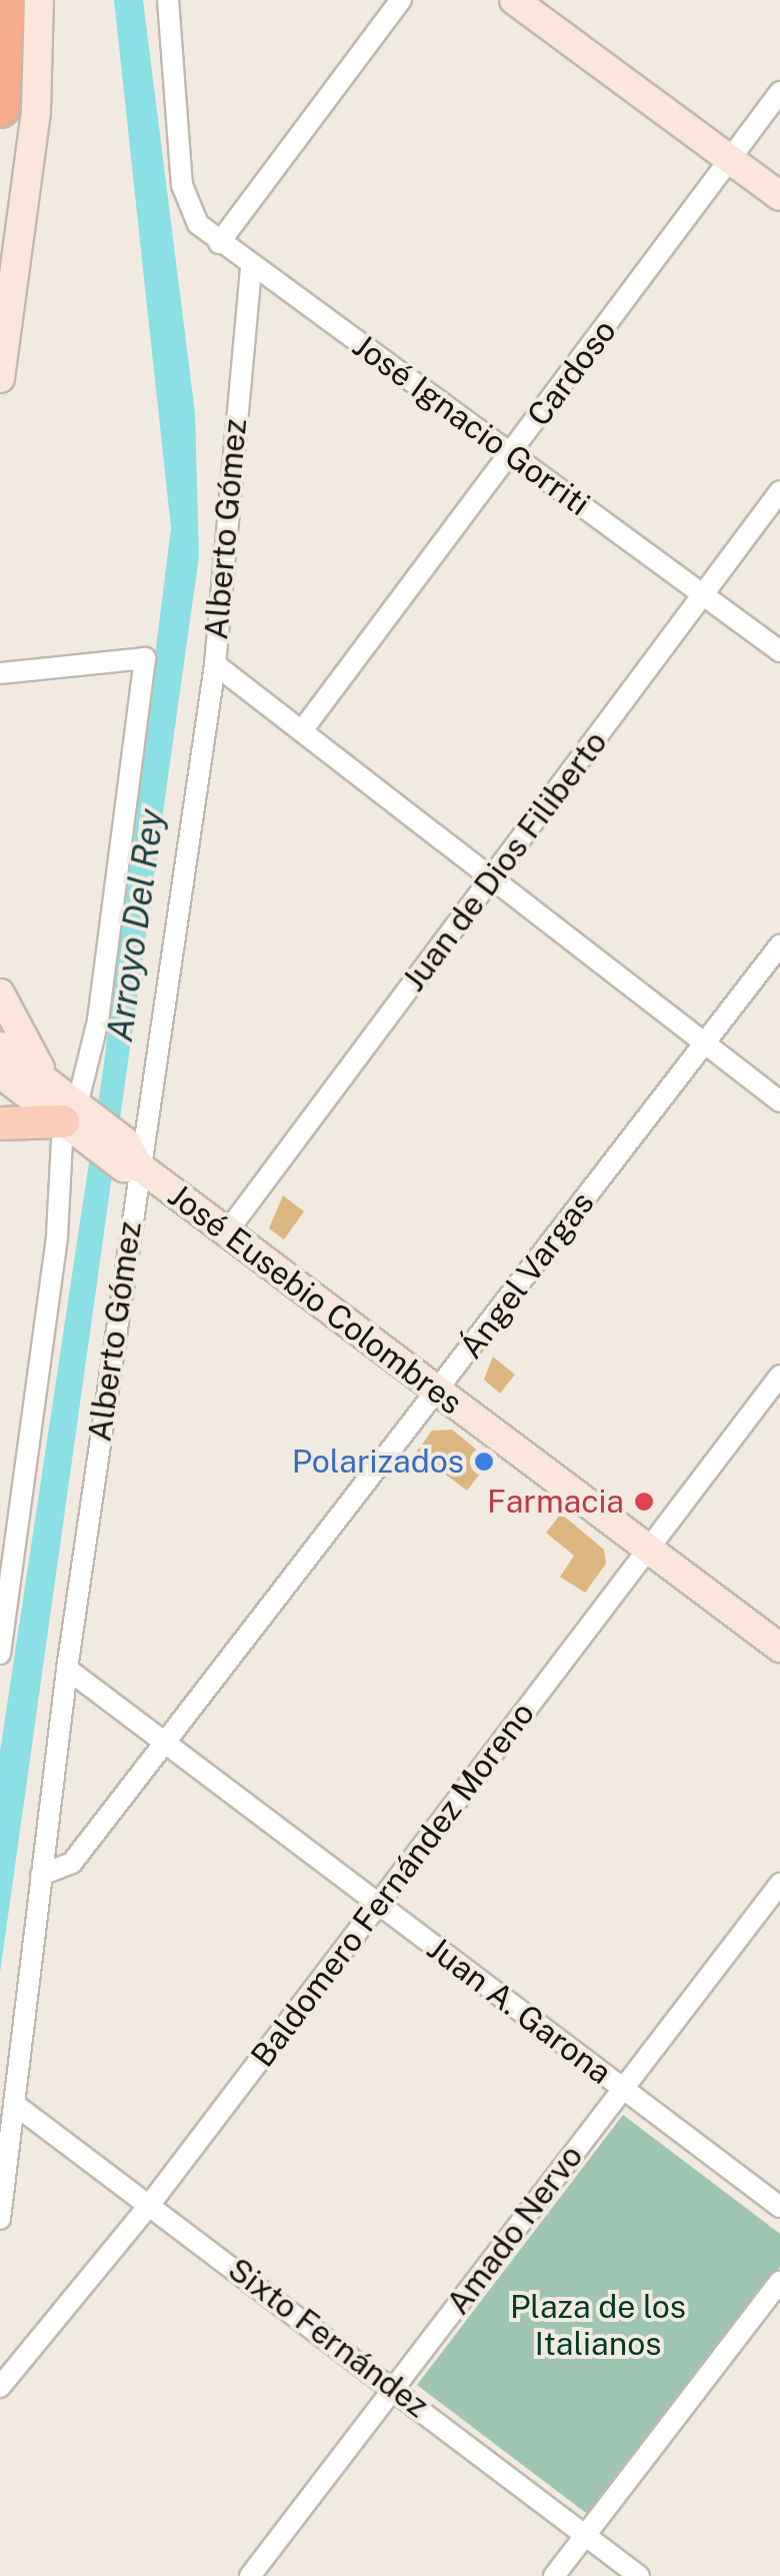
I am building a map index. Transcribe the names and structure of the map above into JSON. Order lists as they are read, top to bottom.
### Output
{
  "streets": {
    "street": [
      "Cardoso",
      "José Ignacio Gorriti",
      "Alberto Gómez",
      "Juan de Dios Filiberto",
      "Ángel Vargas",
      "José Eusebio Colombres",
      "Baldomero Fernández Moreno",
      "Juan A. Garona",
      "Amado Nervo",
      "Sixto Fernández"
    ]
  },
  "crossings": [
    ["Cardoso", "José Ignacio Gorriti"],
    ["José Ignacio Gorriti", "Alberto Gómez"],
    ["José Ignacio Gorriti", "Juan de Dios Filiberto"],
    ["Alberto Gómez", "Ángel Vargas"],
    ["Alberto Gómez", "José Eusebio Colombres"],
    ["Alberto Gómez", "Juan A. Garona"],
    ["Alberto Gómez", "Sixto Fernández"],
    ["Juan de Dios Filiberto", "José Eusebio Colombres"],
    ["Ángel Vargas", "José Eusebio Colombres"],
    ["Ángel Vargas", "Juan A. Garona"],
    ["José Eusebio Colombres", "Baldomero Fernández Moreno"],
    ["Baldomero Fernández Moreno", "Juan A. Garona"],
    ["Baldomero Fernández Moreno", "Sixto Fernández"],
    ["Juan A. Garona", "Amado Nervo"],
    ["Amado Nervo", "Sixto Fernández"]
  ],
  "water": ["Arroyo Del Rey"],
  "parks": ["Plaza de los Italianos"],
  "places": ["Polarizados", "Farmacia"]
}
